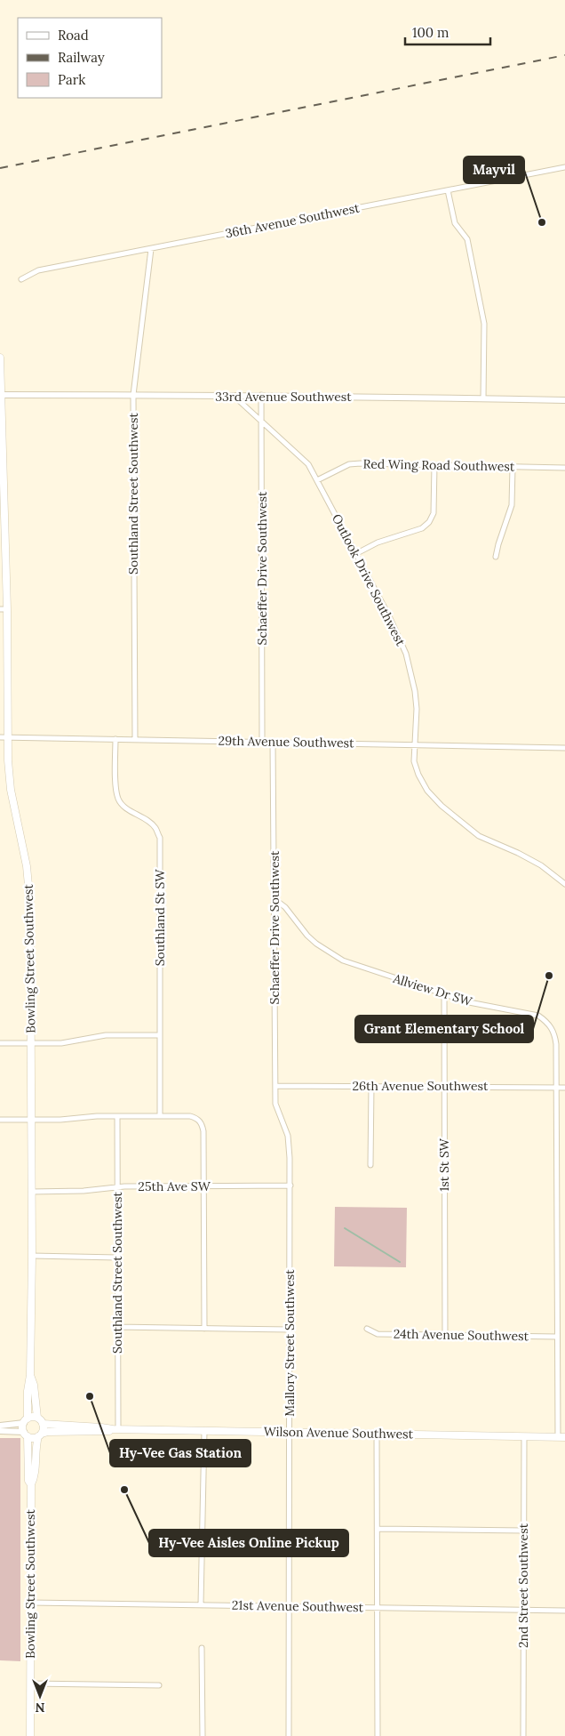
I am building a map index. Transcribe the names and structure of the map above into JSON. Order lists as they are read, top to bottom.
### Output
{
  "streets": {
    "main road": ["Bowling Street Southwest", "Wilson Avenue Southwest"],
    "street": [
      "36th Avenue Southwest",
      "33rd Avenue Southwest",
      "Red Wing Road Southwest",
      "Southland Street Southwest",
      "Schaeffer Drive Southwest",
      "Outlook Drive Southwest",
      "29th Avenue Southwest",
      "Southland St SW",
      "Allview Dr SW",
      "26th Avenue Southwest",
      "1st St SW",
      "25th Ave SW",
      "24th Avenue Southwest",
      "Mallory Street Southwest",
      "2nd Street Southwest",
      "21st Avenue Southwest"
    ]
  },
  "crossings": [
    ["36th Avenue Southwest", "Southland Street Southwest"],
    ["33rd Avenue Southwest", "Southland Street Southwest"],
    ["33rd Avenue Southwest", "Schaeffer Drive Southwest"],
    ["33rd Avenue Southwest", "Outlook Drive Southwest"],
    ["33rd Avenue Southwest", "Bowling Street Southwest"],
    ["Red Wing Road Southwest", "Outlook Drive Southwest"],
    ["Southland Street Southwest", "29th Avenue Southwest"],
    ["Southland Street Southwest", "25th Ave SW"],
    ["Southland Street Southwest", "Wilson Avenue Southwest"],
    ["Schaeffer Drive Southwest", "Outlook Drive Southwest"],
    ["Schaeffer Drive Southwest", "29th Avenue Southwest"],
    ["Schaeffer Drive Southwest", "Allview Dr SW"],
    ["Schaeffer Drive Southwest", "26th Avenue Southwest"],
    ["Schaeffer Drive Southwest", "Mallory Street Southwest"],
    ["Outlook Drive Southwest", "29th Avenue Southwest"],
    ["29th Avenue Southwest", "Southland St SW"],
    ["29th Avenue Southwest", "Bowling Street Southwest"],
    ["Bowling Street Southwest", "25th Ave SW"],
    ["Bowling Street Southwest", "Wilson Avenue Southwest"],
    ["Bowling Street Southwest", "21st Avenue Southwest"],
    ["Allview Dr SW", "26th Avenue Southwest"],
    ["Allview Dr SW", "1st St SW"],
    ["Allview Dr SW", "24th Avenue Southwest"],
    ["Allview Dr SW", "Wilson Avenue Southwest"],
    ["26th Avenue Southwest", "1st St SW"],
    ["26th Avenue Southwest", "Mallory Street Southwest"],
    ["1st St SW", "24th Avenue Southwest"],
    ["25th Ave SW", "Mallory Street Southwest"],
    ["Mallory Street Southwest", "Wilson Avenue Southwest"],
    ["Mallory Street Southwest", "21st Avenue Southwest"],
    ["Wilson Avenue Southwest", "2nd Street Southwest"],
    ["2nd Street Southwest", "21st Avenue Southwest"]
  ],
  "places": [
    "Mayvil",
    "Grant Elementary School",
    "Hy-Vee Gas Station",
    "Hy-Vee Aisles Online Pickup"
  ],
  "legend": ["Road", "Railway", "Park"],
  "scale_bar": "100 m",
  "north": "bottom"
}
